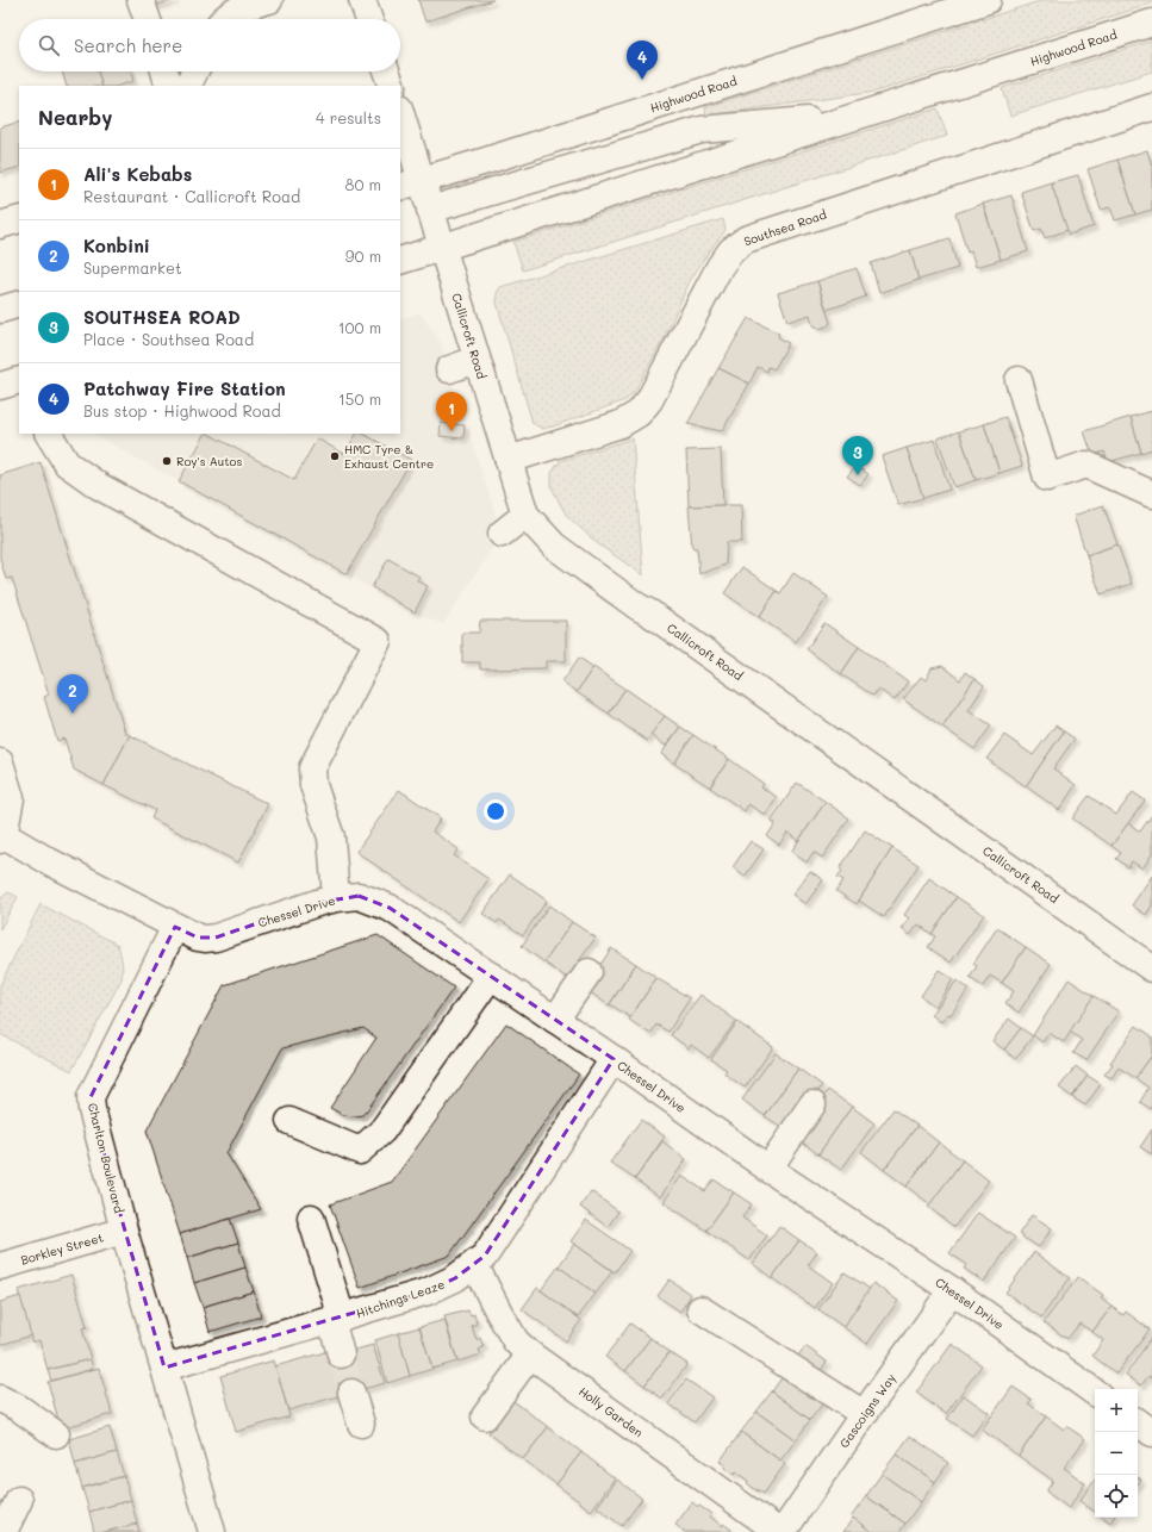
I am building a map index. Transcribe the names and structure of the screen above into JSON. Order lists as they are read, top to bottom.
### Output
{
  "streets": {
    "street": [
      "Highwood Road",
      "Southsea Road",
      "Callicroft Road",
      "Chessel Drive",
      "Charlton Boulevard",
      "Borkley Street",
      "Hitchings Leaze",
      "Gascoigns Way",
      "Holly Garden"
    ]
  },
  "crossings": [
    ["Highwood Road", "Callicroft Road"],
    ["Southsea Road", "Callicroft Road"],
    ["Chessel Drive", "Charlton Boulevard"],
    ["Chessel Drive", "Hitchings Leaze"],
    ["Chessel Drive", "Gascoigns Way"],
    ["Charlton Boulevard", "Borkley Street"],
    ["Charlton Boulevard", "Hitchings Leaze"],
    ["Hitchings Leaze", "Holly Garden"]
  ],
  "places": ["HMC Tyre & Exhaust Centre", "Roy's Autos"],
  "page": {
    "search": "Search here",
    "pins": [
      "4",
      "1",
      "3",
      "2"
    ],
    "heading": ["Nearby", "4 results"],
    "list": [
      {
        "mark": "1",
        "name": "Ali's Kebabs",
        "note": "Restaurant · Callicroft Road",
        "value": "80 m"
      },
      {
        "mark": "2",
        "name": "Konbini",
        "note": "Supermarket",
        "value": "90 m"
      },
      {
        "mark": "3",
        "name": "SOUTHSEA ROAD",
        "note": "Place · Southsea Road",
        "value": "100 m"
      },
      {
        "mark": "4",
        "name": "Patchway Fire Station",
        "note": "Bus stop · Highwood Road",
        "value": "150 m"
      }
    ],
    "map_buttons": ["+", "−"]
  }
}
